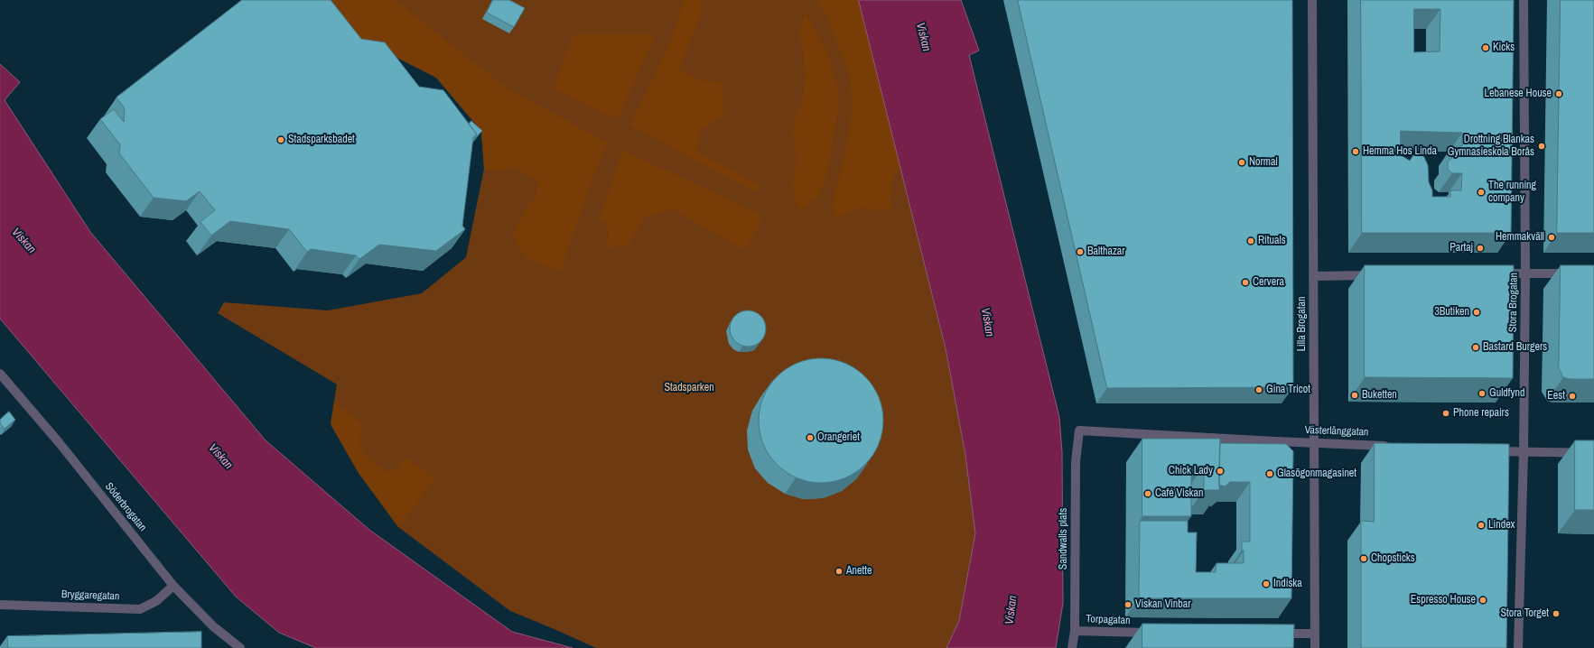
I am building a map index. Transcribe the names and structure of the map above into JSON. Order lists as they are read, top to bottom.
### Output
{
  "streets": {
    "street": [
      "Stora Brogatan",
      "Lilla Brogatan",
      "Västerlånggatan",
      "Söderbrogatan",
      "Sandwalls plats",
      "Bryggaregatan",
      "Torpagatan"
    ]
  },
  "crossings": [
    ["Lilla Brogatan", "Västerlånggatan"],
    ["Västerlånggatan", "Sandwalls plats"],
    ["Söderbrogatan", "Bryggaregatan"],
    ["Sandwalls plats", "Torpagatan"]
  ],
  "water": ["Viskan"],
  "parks": ["Stadsparken"],
  "places": [
    "Kicks",
    "Lebanese House",
    "Stadsparksbadet",
    "Drottning Blankas Gymnasieskola Borås",
    "Hemma Hos Linda",
    "Normal",
    "The running company",
    "Hemmakväll",
    "Rituals",
    "Partaj",
    "Balthazar",
    "Cervera",
    "3Butiken",
    "Bastard Burgers",
    "Gina Tricot",
    "Guldfynd",
    "Buketten",
    "Eest",
    "Phone repairs",
    "Orangeriet",
    "Chick Lady",
    "Glasögonmagasinet",
    "Café Viskan",
    "Lindex",
    "Chopsticks",
    "Anette",
    "Indiska",
    "Espresso House",
    "Viskan Vinbar",
    "Stora Torget"
  ]
}
